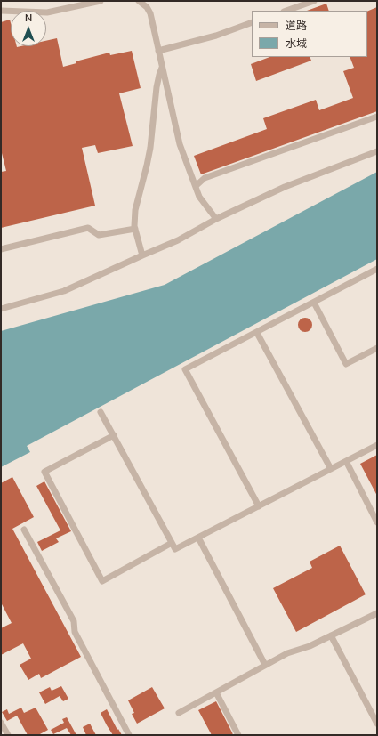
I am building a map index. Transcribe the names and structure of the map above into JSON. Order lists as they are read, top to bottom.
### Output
{
  "legend": ["道路", "水域"],
  "north": "top"
}
